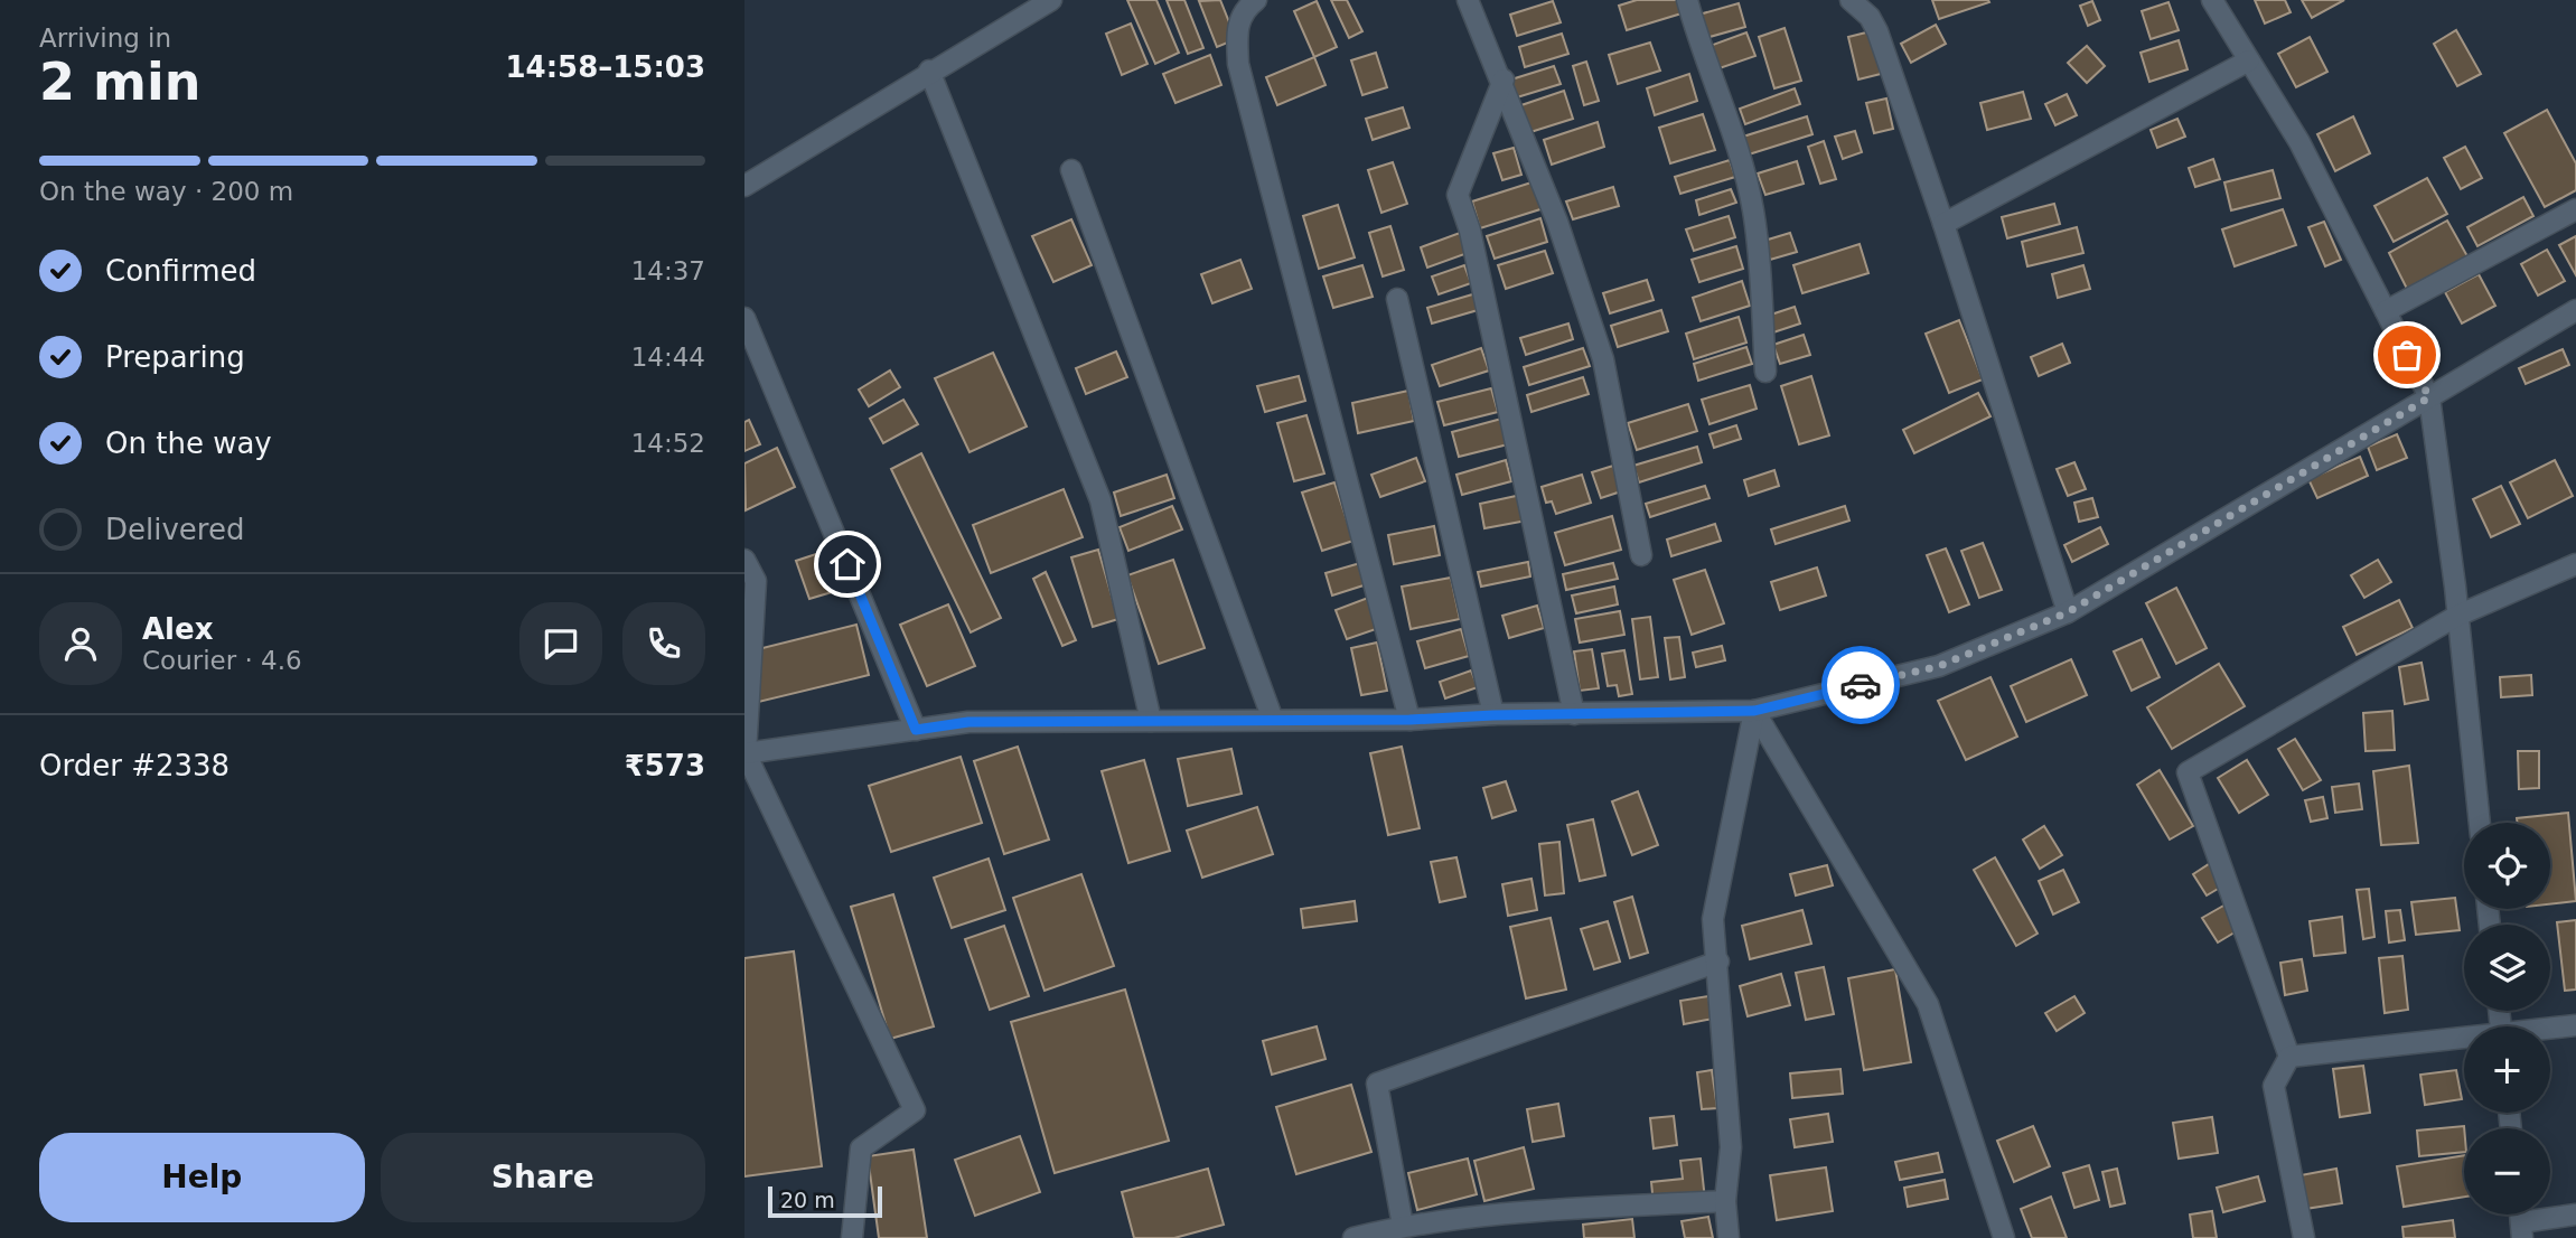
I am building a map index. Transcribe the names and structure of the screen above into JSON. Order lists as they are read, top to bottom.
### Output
{
  "scale_bar": "20 m",
  "page": {
    "heading": ["2 min", "Arriving in", "14:58–15:03"],
    "panel": [
      "Alex",
      "Courier · 4.6",
      "Order #2338",
      "₹573"
    ],
    "bar": "On the way · 200 m",
    "list": [
      ["Confirmed", "14:37"],
      ["Preparing", "14:44"],
      ["On the way", "14:52"],
      "Delivered"
    ],
    "map_buttons": ["+", "−"],
    "buttons": ["Help", "Share"],
    "scale": "20 m"
  }
}
